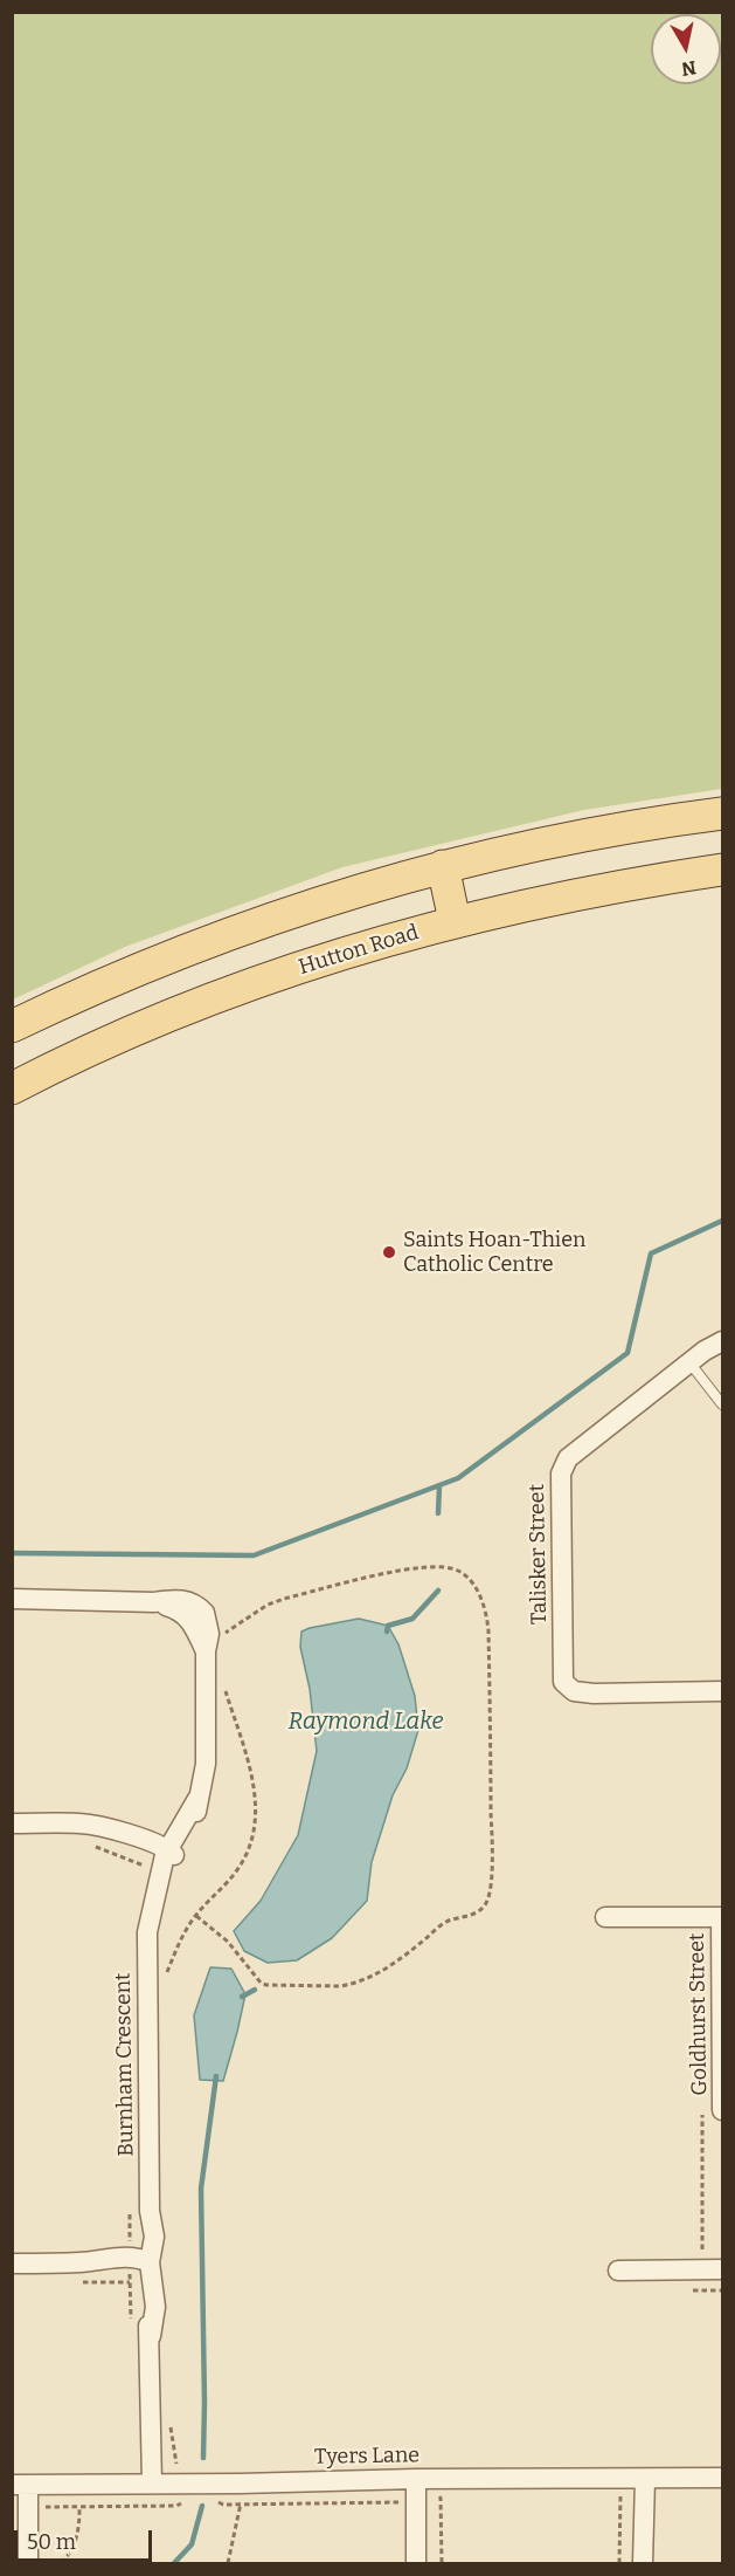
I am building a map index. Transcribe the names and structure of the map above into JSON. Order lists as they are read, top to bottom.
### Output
{
  "streets": {
    "main road": ["Hutton Road"],
    "street": [
      "Talisker Street",
      "Goldhurst Street",
      "Burnham Crescent",
      "Tyers Lane"
    ]
  },
  "crossings": [
    ["Burnham Crescent", "Tyers Lane"]
  ],
  "water": ["Raymond Lake"],
  "places": ["Saints Hoan-Thien Catholic Centre"],
  "scale_bar": "50 m",
  "north": "bottom"
}
